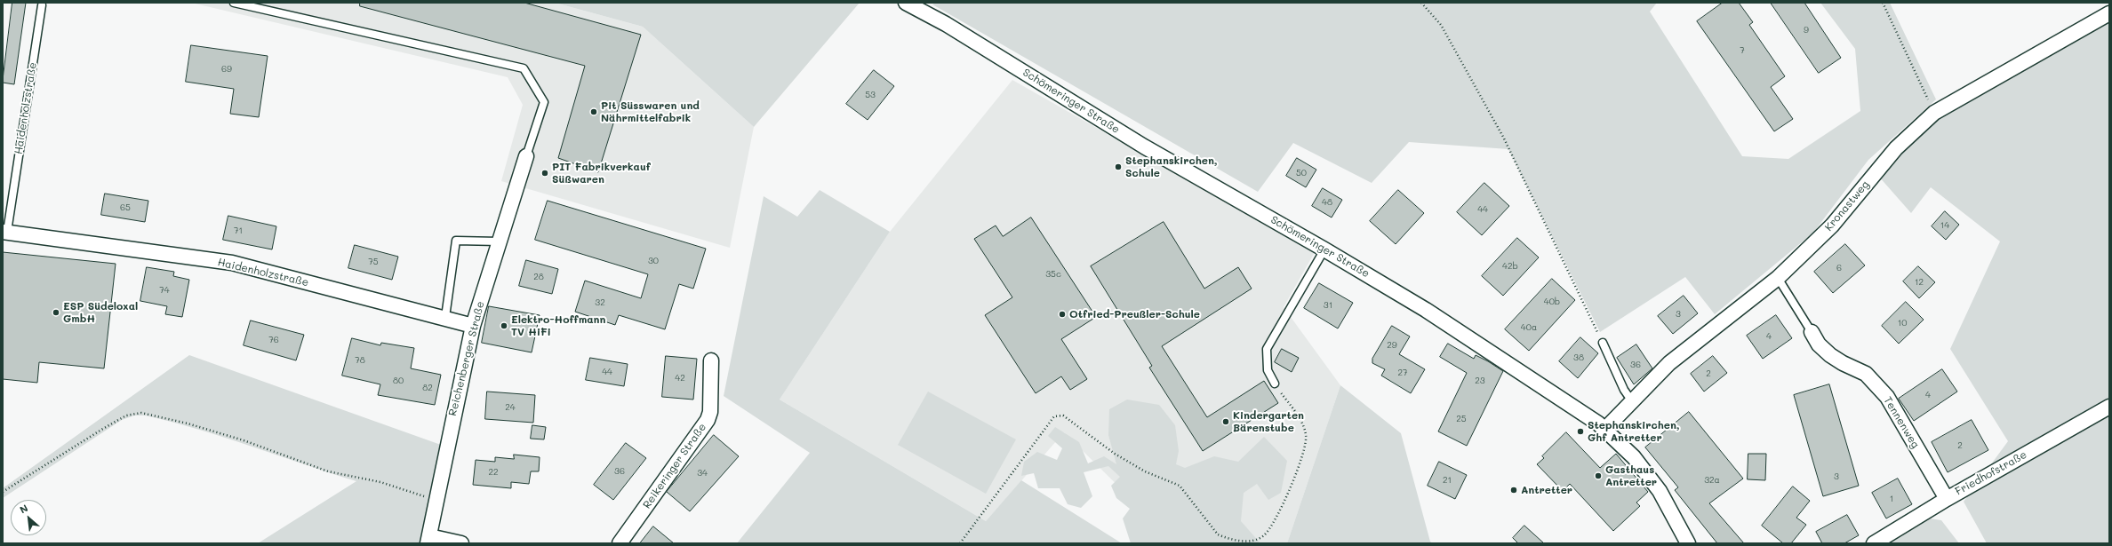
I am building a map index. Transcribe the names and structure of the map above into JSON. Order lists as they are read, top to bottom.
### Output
{
  "streets": {
    "street": [
      "Schömeringer Straße",
      "Haidenholzstraße",
      "Kronastweg",
      "Reichenberger Straße",
      "Tennenweg",
      "Reikeringer Straße",
      "Friedhofstraße"
    ]
  },
  "crossings": [
    ["Schömeringer Straße", "Kronastweg"],
    ["Haidenholzstraße", "Reichenberger Straße"],
    ["Tennenweg", "Friedhofstraße"]
  ],
  "places": [
    "Pit Süsswaren und Nährmittelfabrik",
    "Stephanskirchen, Schule",
    "PIT Fabrikverkauf Süßwaren",
    "ESP Südeloxal GmbH",
    "Otfried-Preußler-Schule",
    "Elektro-Hoffmann TV HiFi",
    "Kindergarten Bärenstube",
    "Stephanskirchen, Ghf Antretter",
    "Gasthaus Antretter",
    "Antretter"
  ],
  "house_numbers": [
    "9",
    "7",
    "69",
    "53",
    "50",
    "48",
    "65",
    "44",
    "14",
    "71",
    "30",
    "75",
    "42b",
    "6",
    "35c",
    "28",
    "12",
    "74",
    "40b",
    "32",
    "31",
    "3",
    "10",
    "40a",
    "4",
    "76",
    "29",
    "38",
    "78",
    "36",
    "44",
    "27",
    "2",
    "42",
    "80",
    "23",
    "82",
    "4",
    "24",
    "25",
    "2",
    "36",
    "22",
    "34",
    "3",
    "21",
    "32a",
    "1"
  ],
  "north": "top left"
}
